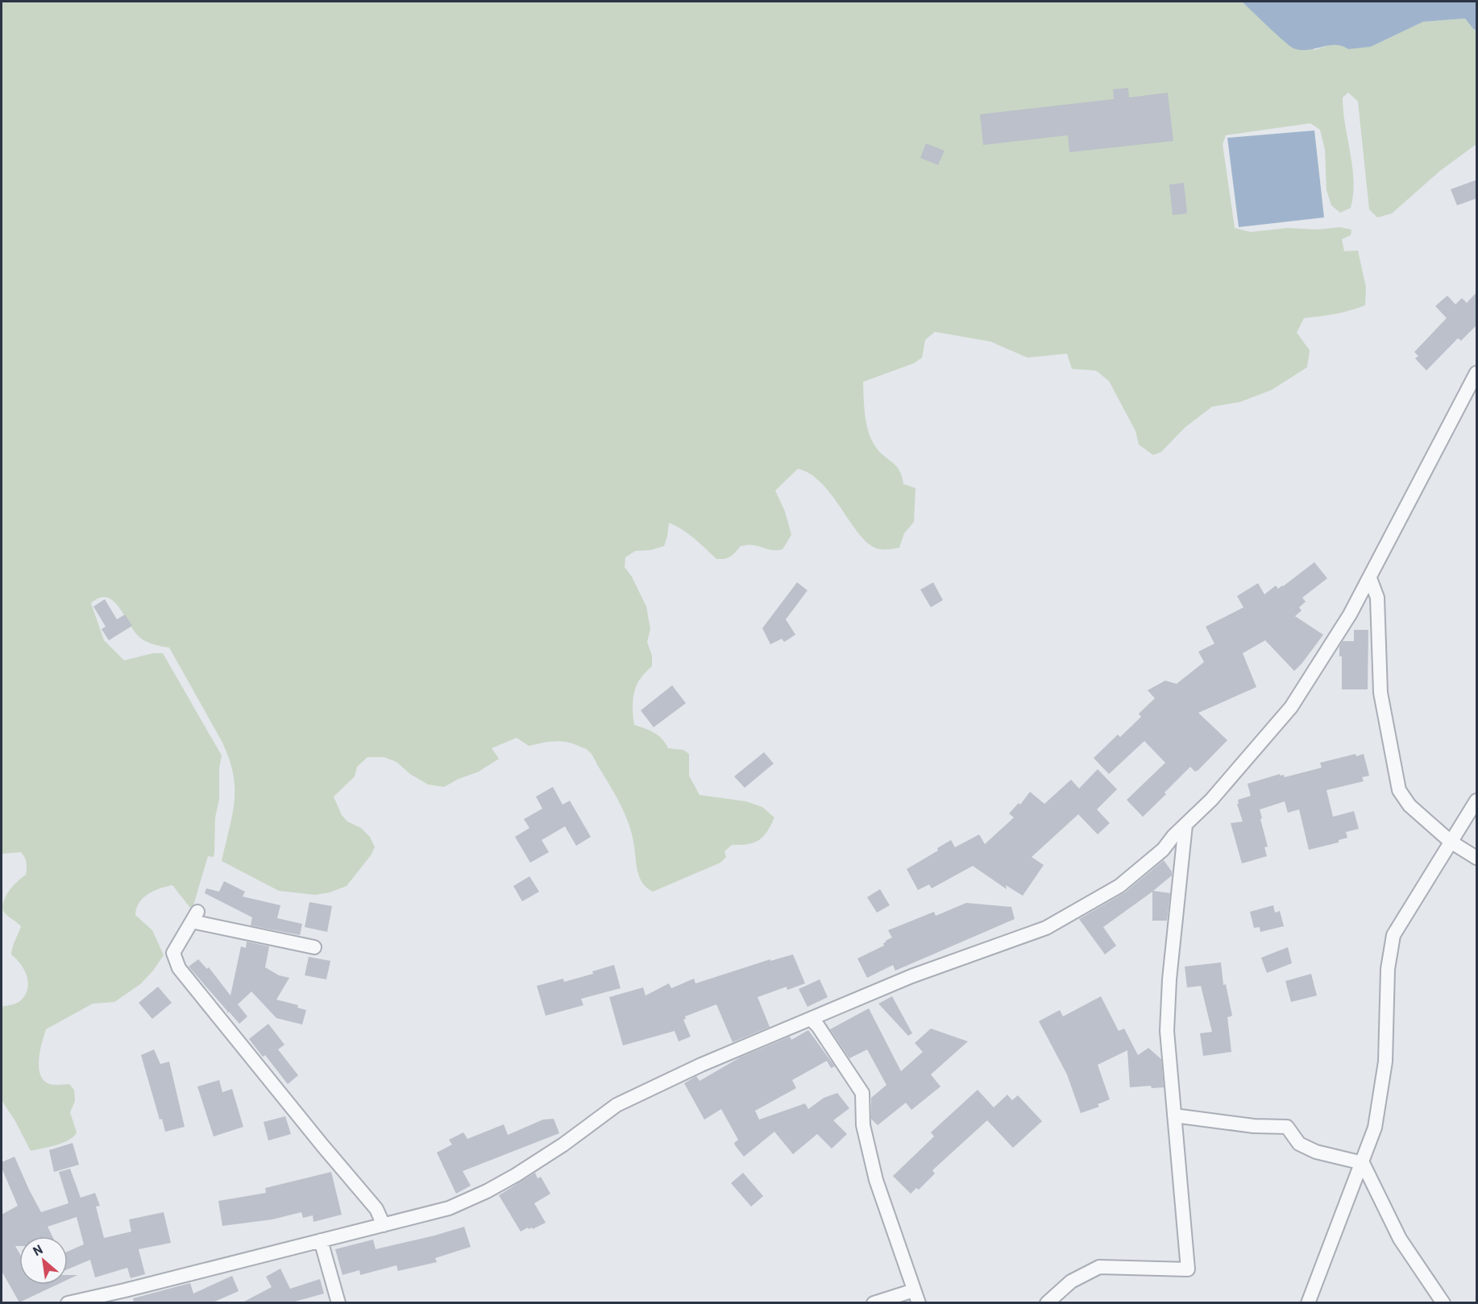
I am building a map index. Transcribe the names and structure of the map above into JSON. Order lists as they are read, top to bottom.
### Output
{
  "north": "top left"
}
